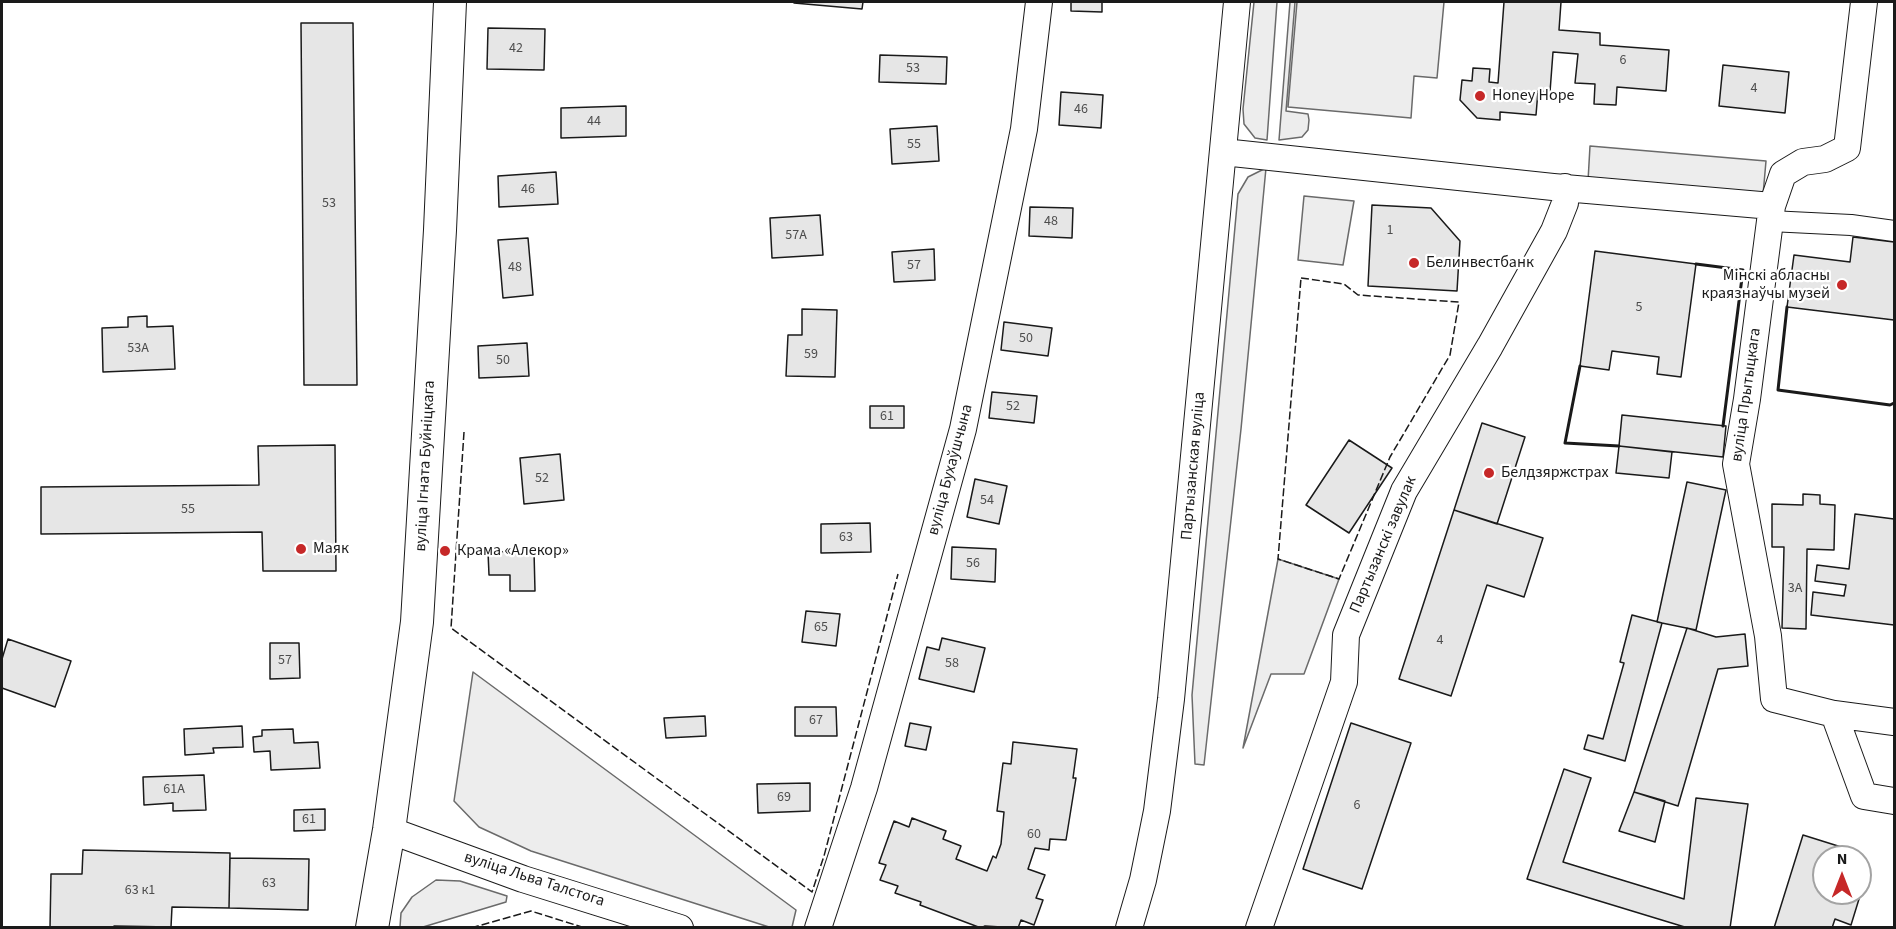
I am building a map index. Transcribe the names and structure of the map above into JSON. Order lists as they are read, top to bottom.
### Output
{
  "streets": {
    "street": [
      "вуліца Прытыцкага",
      "вуліца Ігната Буйніцкага",
      "Партызанская вуліца",
      "вуліца Бухаўшчына",
      "Партызанскі завулак",
      "вуліца Льва Талстога"
    ]
  },
  "crossings": [
    ["вуліца Ігната Буйніцкага", "вуліца Льва Талстога"]
  ],
  "places": [
    "Honey Hope",
    "Белинвестбанк",
    "Мінскі абласны краязнаўчы музей",
    "Белдзяржстрах",
    "Маяк",
    "Крама «Алекор»"
  ],
  "house_numbers": [
    "42",
    "6",
    "53",
    "4",
    "46",
    "44",
    "55",
    "46",
    "53",
    "48",
    "1",
    "57А",
    "57",
    "48",
    "5",
    "50",
    "53А",
    "59",
    "50",
    "52",
    "61",
    "52",
    "54",
    "55",
    "63",
    "56",
    "3А",
    "65",
    "4",
    "57",
    "58",
    "67",
    "61А",
    "69",
    "6",
    "61",
    "60",
    "63",
    "63 к1"
  ],
  "north": "top"
}
